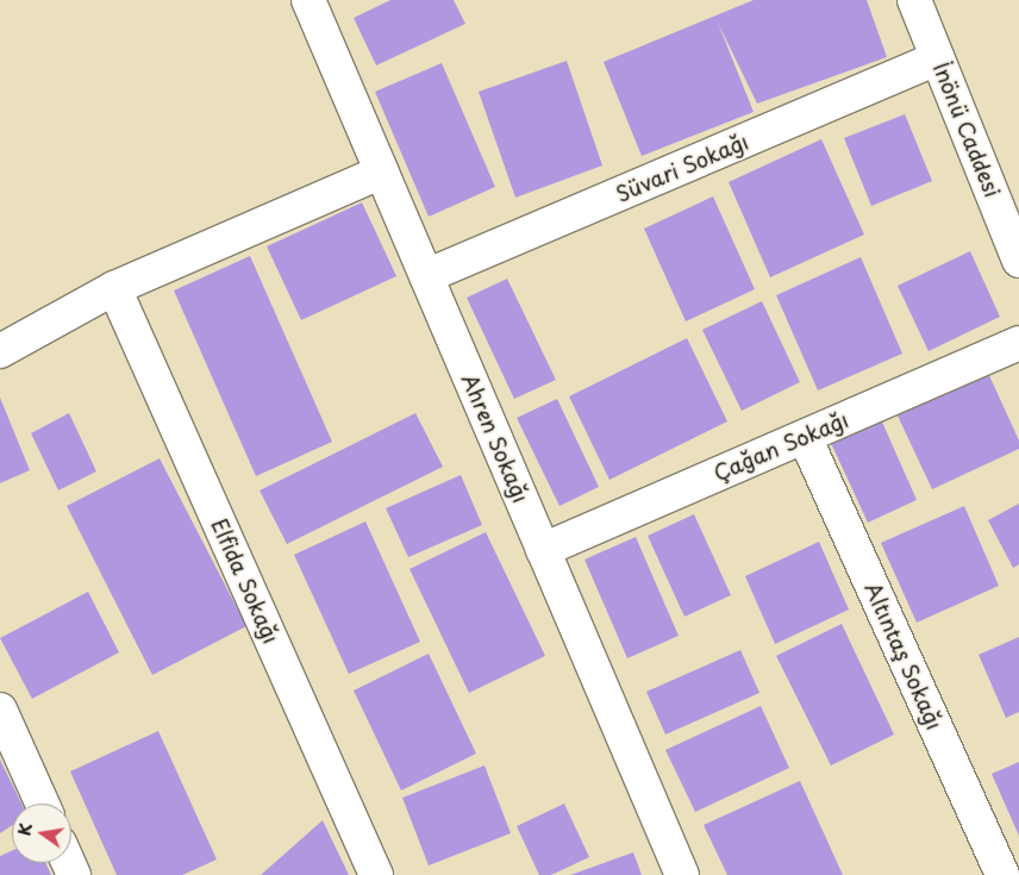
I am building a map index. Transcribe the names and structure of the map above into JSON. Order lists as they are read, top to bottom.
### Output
{
  "streets": {
    "street": [
      "İnönü Caddesi",
      "Süvari Sokağı",
      "Ahren Sokağı",
      "Çağan Sokağı",
      "Elfida Sokağı",
      "Altıntaş Sokağı"
    ]
  },
  "crossings": [
    ["İnönü Caddesi", "Süvari Sokağı"],
    ["Süvari Sokağı", "Ahren Sokağı"],
    ["Ahren Sokağı", "Çağan Sokağı"],
    ["Çağan Sokağı", "Altıntaş Sokağı"]
  ],
  "north": "left"
}
